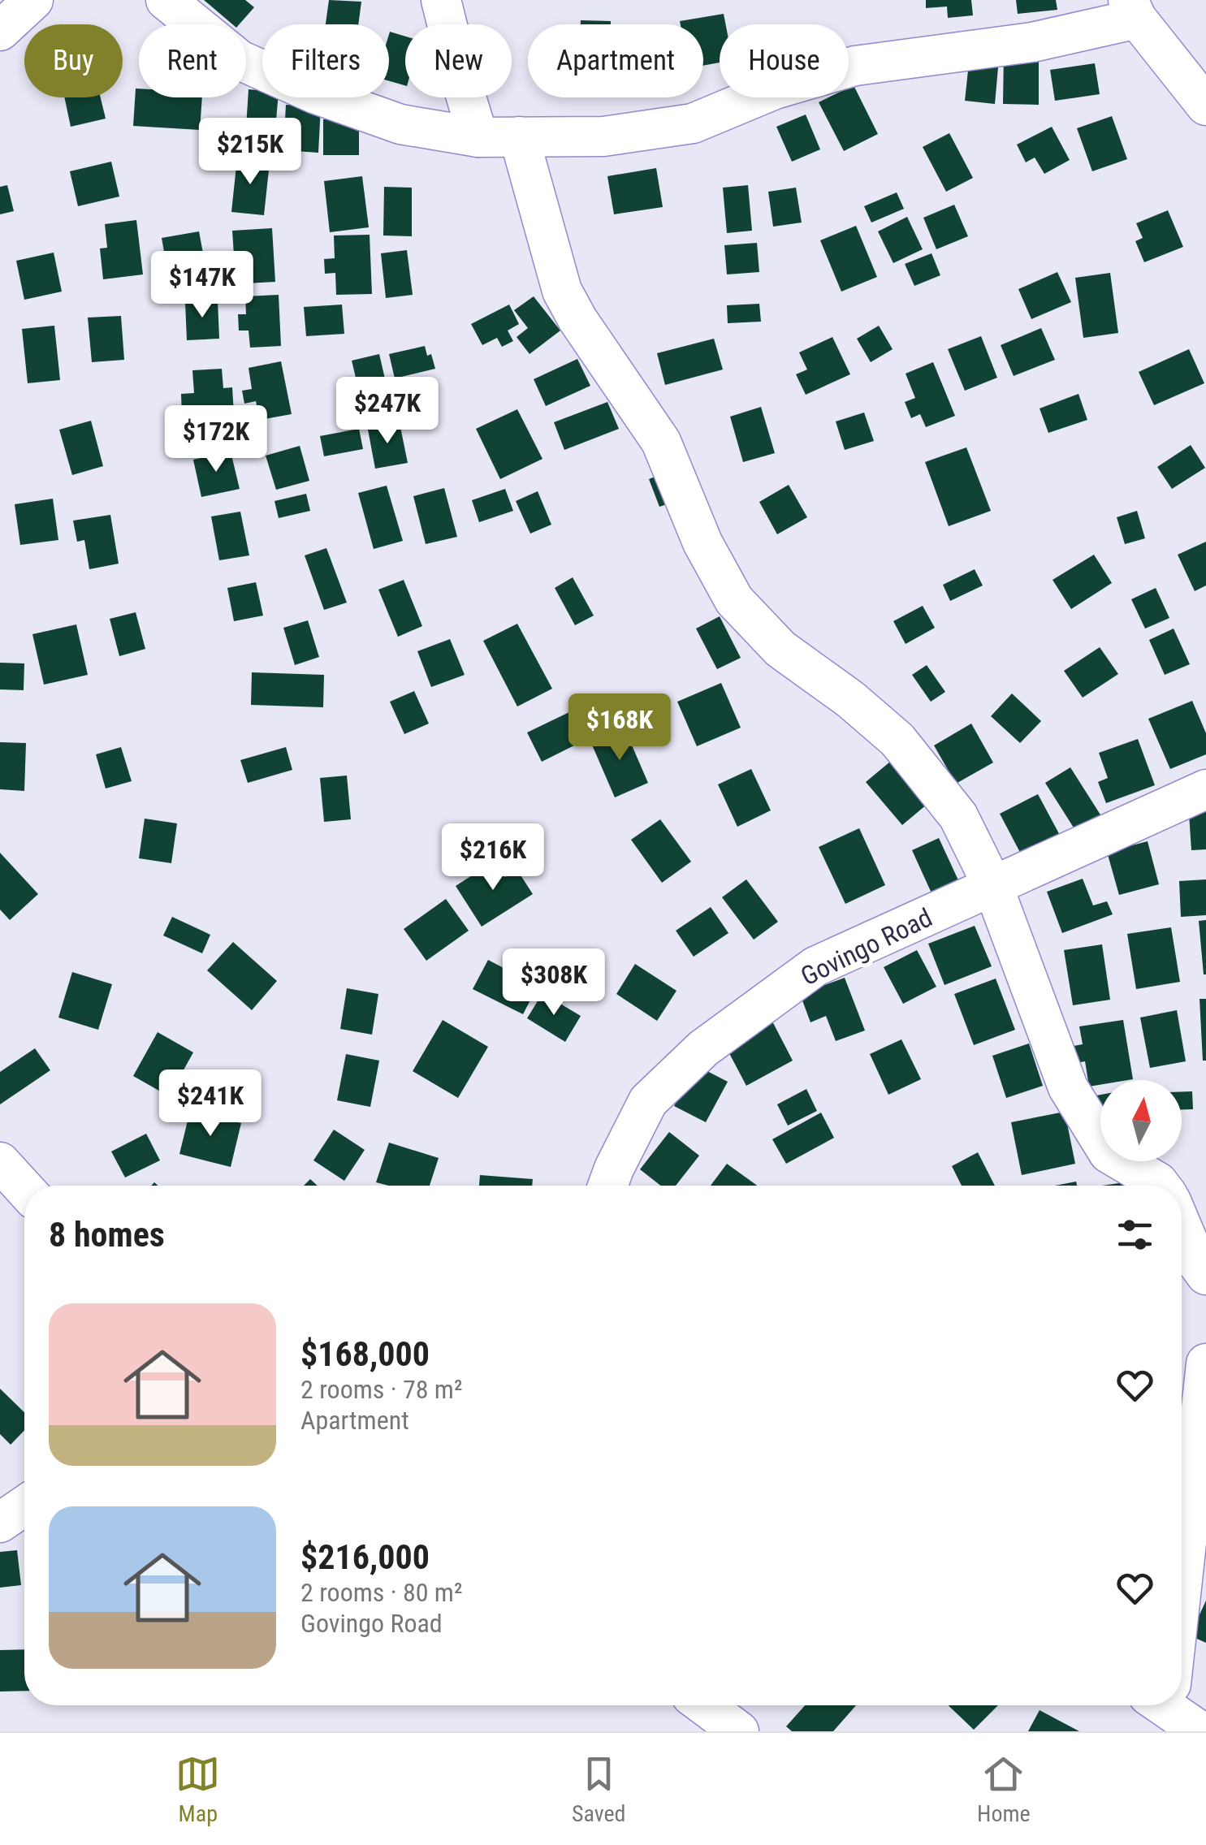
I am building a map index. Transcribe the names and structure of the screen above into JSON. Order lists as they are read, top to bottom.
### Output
{
  "streets": {
    "street": ["Govingo Road"]
  },
  "north": "top",
  "page": {
    "chip": [
      "Buy",
      "Rent",
      "Filters",
      "New",
      "Apartment",
      "House"
    ],
    "price": [
      "$215K",
      "$147K",
      "$247K",
      "$172K",
      "$168K",
      "$216K",
      "$308K",
      "$241K"
    ],
    "heading": "8 homes",
    "list": [
      {
        "name": "$168,000",
        "note": "2 rooms · 78 m² · Apartment"
      },
      {
        "name": "$216,000",
        "note": "2 rooms · 80 m² · Govingo Road"
      }
    ],
    "tabs": ["Map", "Saved", "Home"]
  }
}
